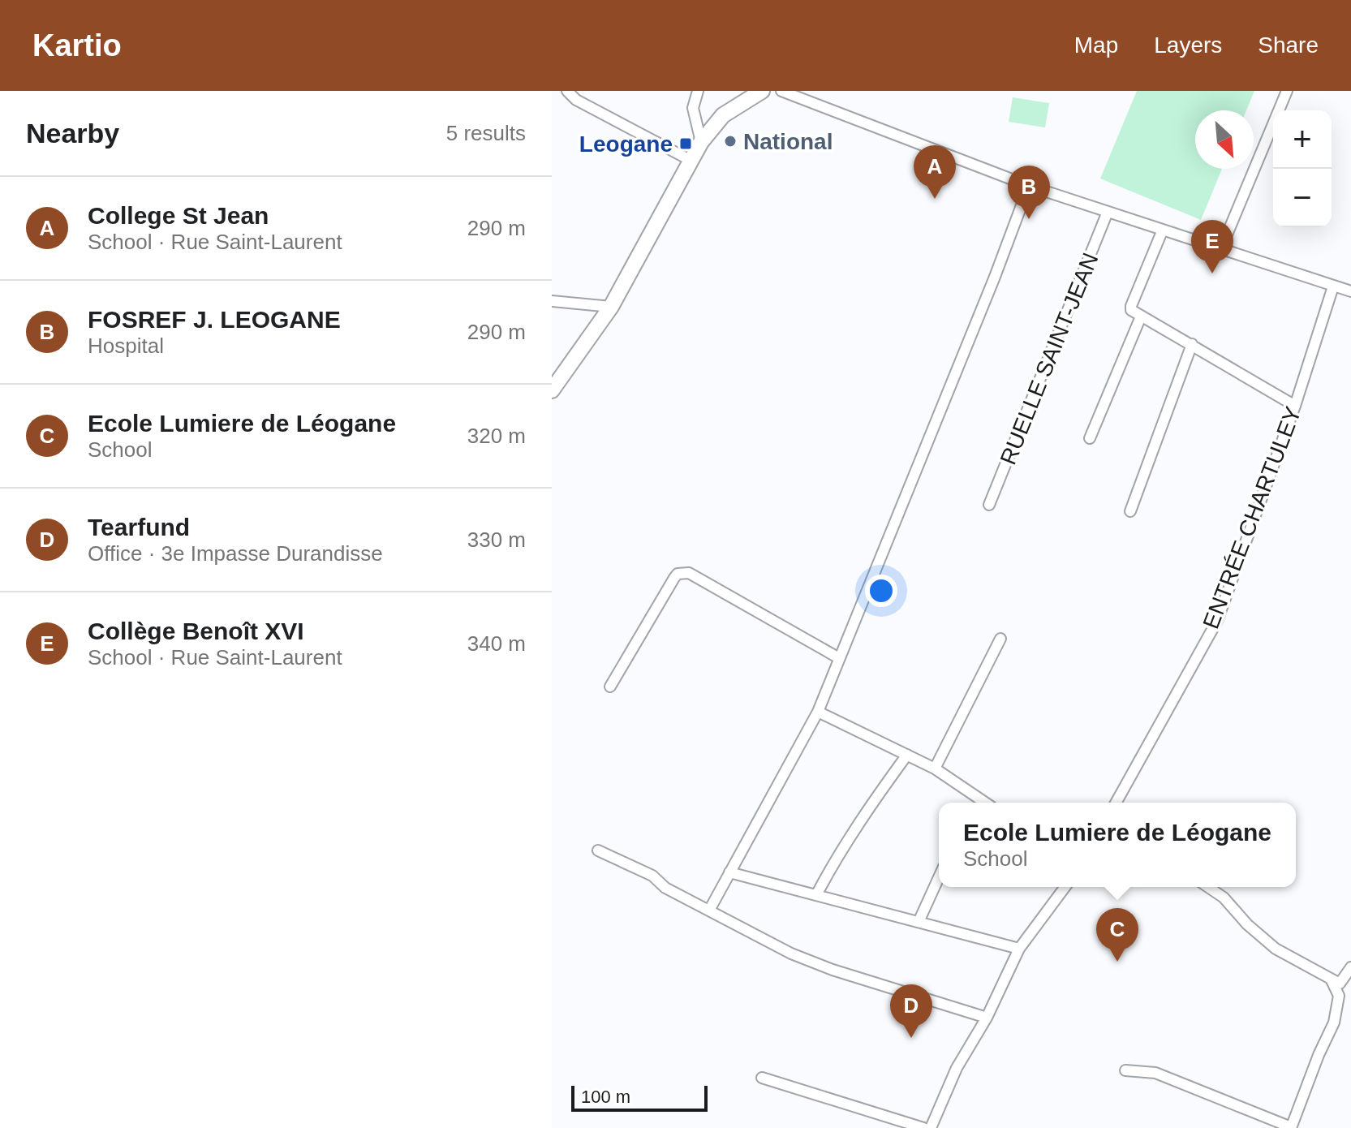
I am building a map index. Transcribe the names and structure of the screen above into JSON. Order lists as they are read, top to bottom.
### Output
{
  "streets": {
    "street": ["RUELLE SAINT-JEAN", "ENTRÉE CHARTULEY"]
  },
  "places": {
    "other": ["National"],
    "transit": ["Leogane"]
  },
  "scale_bar": "100 m",
  "north": "bottom right",
  "page": {
    "header": "Kartio",
    "nav": ["Map", "Layers", "Share"],
    "heading": ["Nearby", "5 results"],
    "map_buttons": ["+", "−"],
    "pins": [
      "A",
      "B",
      "E",
      "C",
      "D"
    ],
    "list": [
      {
        "mark": "A",
        "name": "College St Jean",
        "note": "School · Rue Saint-Laurent",
        "value": "290 m"
      },
      {
        "mark": "B",
        "name": "FOSREF J. LEOGANE",
        "note": "Hospital",
        "value": "290 m"
      },
      {
        "mark": "C",
        "name": "Ecole Lumiere de Léogane",
        "note": "School",
        "value": "320 m"
      },
      {
        "mark": "D",
        "name": "Tearfund",
        "note": "Office · 3e Impasse Durandisse",
        "value": "330 m"
      },
      {
        "mark": "E",
        "name": "Collège Benoît XVI",
        "note": "School · Rue Saint-Laurent",
        "value": "340 m"
      }
    ],
    "popup": ["Ecole Lumiere de Léogane", "School"],
    "scale": "100 m"
  }
}
